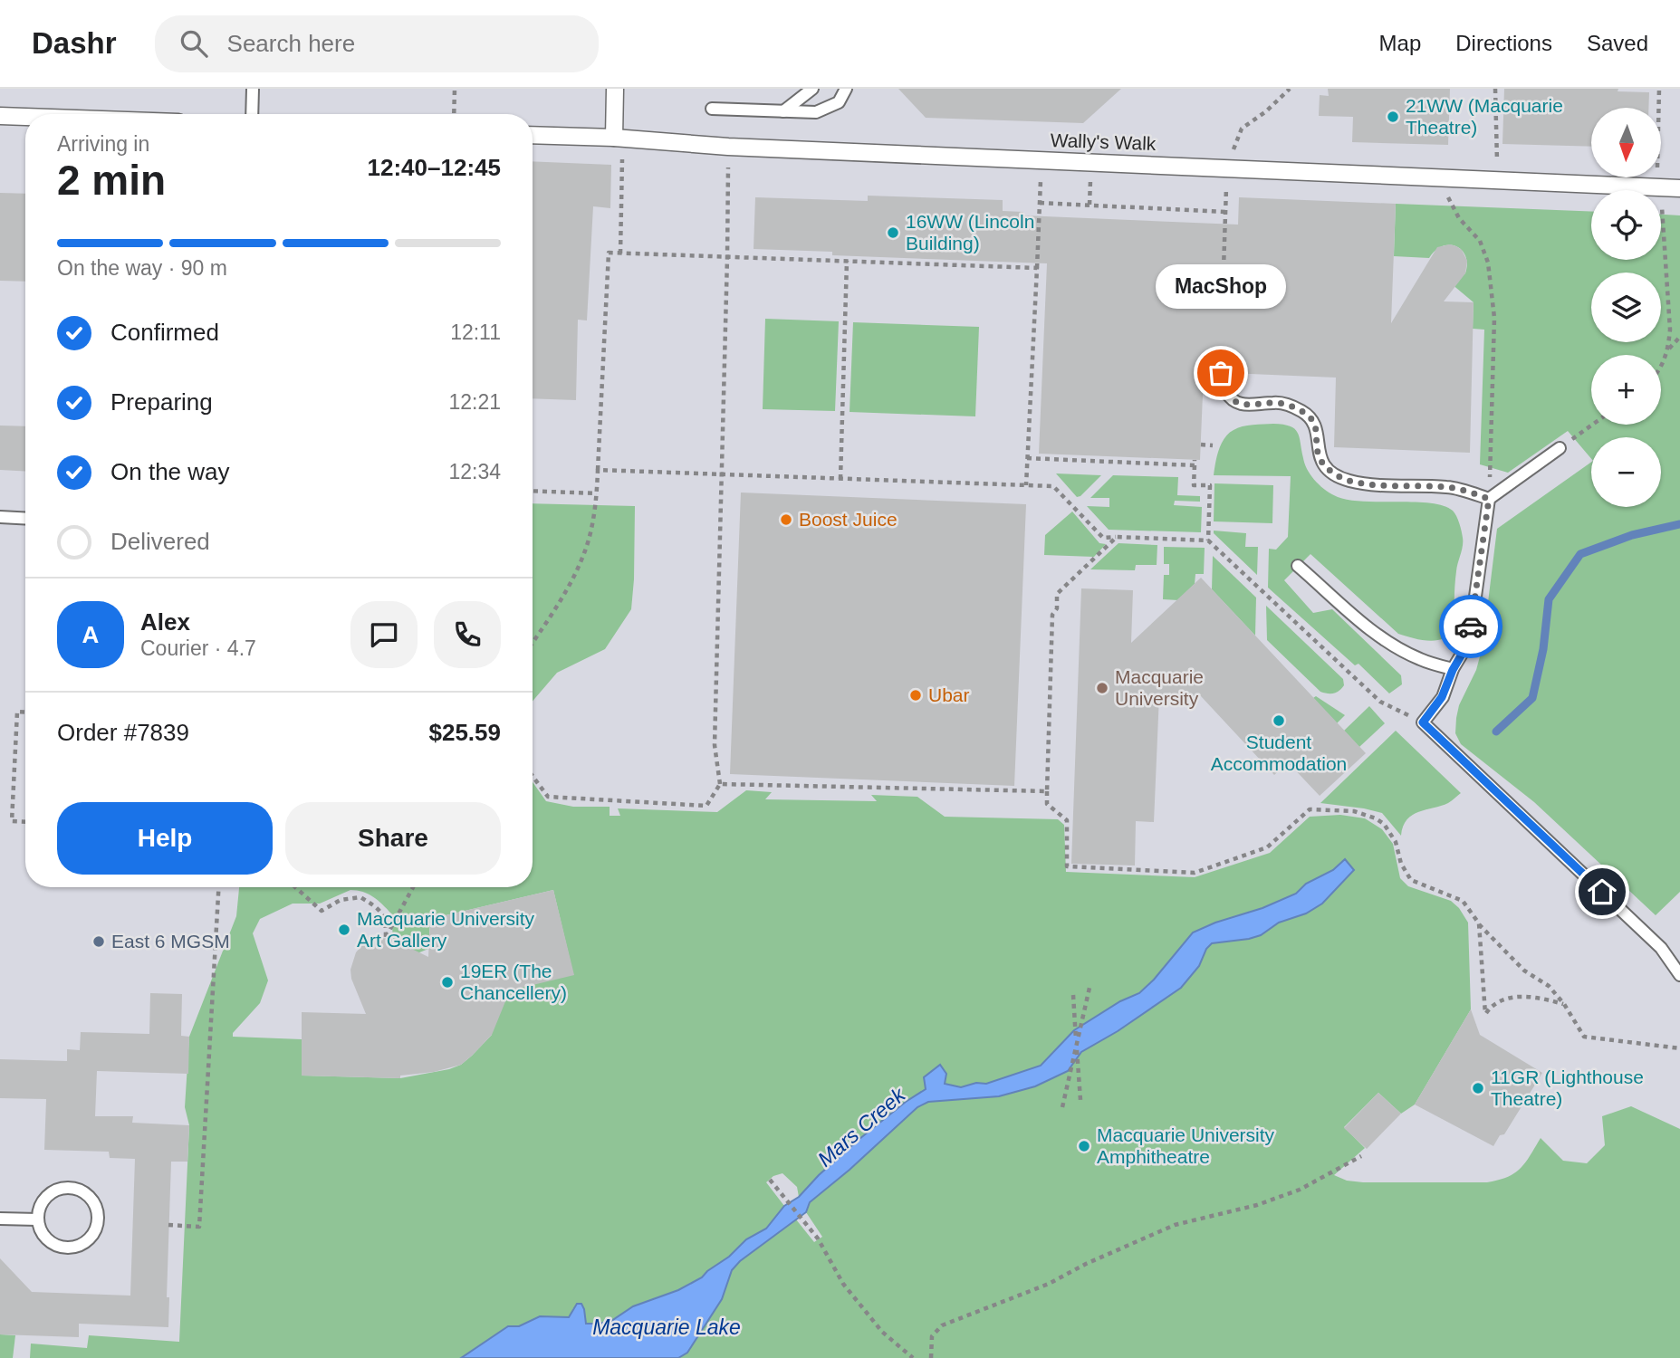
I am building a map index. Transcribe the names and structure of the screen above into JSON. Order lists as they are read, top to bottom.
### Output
{
  "streets": {
    "street": ["Wally's Walk"]
  },
  "water": ["Mars Creek", "Macquarie Lake"],
  "places": [
    "21WW (Macquarie Theatre)",
    "16WW (Lincoln Building)",
    "MacShop",
    "Boost Juice",
    "Macquarie University",
    "Ubar",
    "Student Accommodation",
    "Macquarie University Art Gallery",
    "East 6 MGSM",
    "19ER (The Chancellery)",
    "11GR (Lighthouse Theatre)",
    "Macquarie University Amphitheatre"
  ],
  "north": "bottom",
  "page": {
    "header": "Dashr",
    "search": "Search here",
    "nav": ["Map", "Directions", "Saved"],
    "map_buttons": ["+", "−"],
    "heading": ["2 min", "Arriving in", "12:40–12:45"],
    "panel": [
      "Alex",
      "Courier · 4.7",
      "Order #7839",
      "$25.59"
    ],
    "bar": "On the way · 90 m",
    "bubble": "MacShop",
    "list": [
      ["Confirmed", "12:11"],
      ["Preparing", "12:21"],
      ["On the way", "12:34"],
      "Delivered"
    ],
    "round": "A",
    "buttons": ["Help", "Share"]
  }
}
